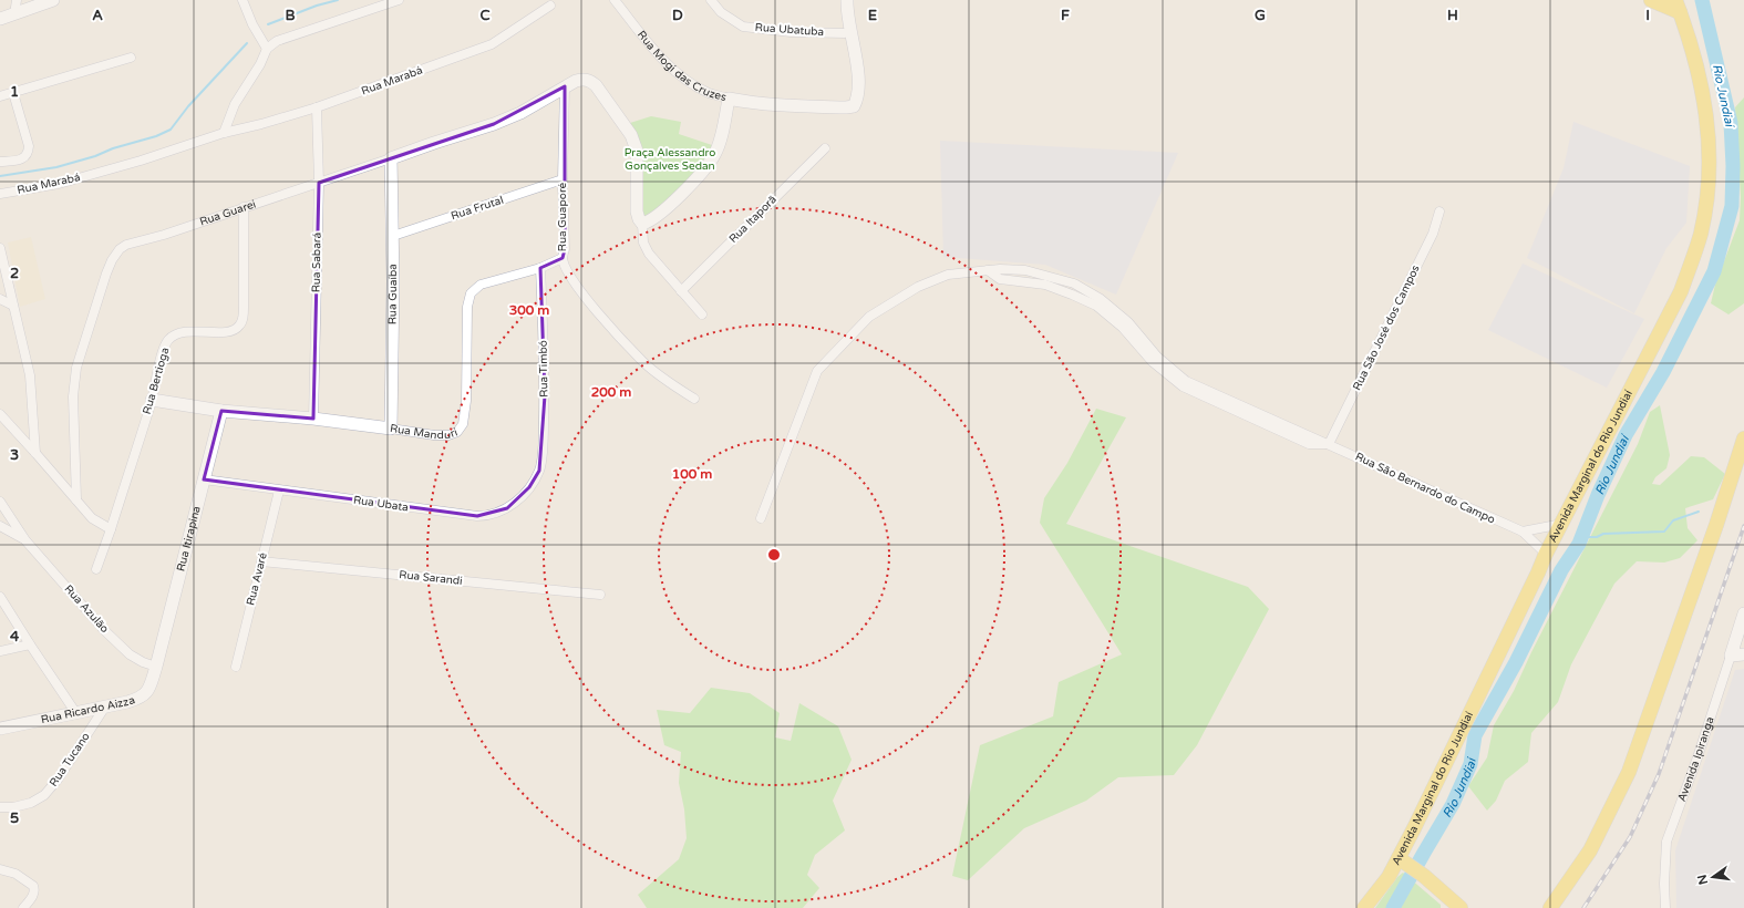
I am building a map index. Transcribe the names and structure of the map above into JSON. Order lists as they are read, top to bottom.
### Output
{
  "streets": {
    "main road": ["Avenida Marginal do Rio Jundiaí"],
    "street": [
      "Rua Ubatuba",
      "Rua Mogi das Cruzes",
      "Rua Marabá",
      "Rua Frutal",
      "Rua Guarei",
      "Rua Guaporé",
      "Rua Itaporã",
      "Rua Sabará",
      "Rua Guaíba",
      "Rua São José dos Campos",
      "Rua Timbó",
      "Rua Bertioga",
      "Rua Manduri",
      "Rua São Bernardo do Campo",
      "Rua Ubata",
      "Rua Itirapina",
      "Rua Sarandi",
      "Rua Avaré",
      "Rua Azulão",
      "Rua Ricardo Aizza",
      "Rua Tucano",
      "Avenida Ipiranga"
    ]
  },
  "crossings": [
    ["Rua Ubatuba", "Rua Mogi das Cruzes"],
    ["Rua Marabá", "Rua Sabará"],
    ["Rua Frutal", "Rua Guaporé"],
    ["Rua Frutal", "Rua Guaíba"],
    ["Rua Guarei", "Rua Guaporé"],
    ["Rua Guarei", "Rua Sabará"],
    ["Rua Guarei", "Rua Guaíba"],
    ["Rua Guarei", "Rua Bertioga"],
    ["Rua Guaporé", "Rua Manduri"],
    ["Rua Sabará", "Rua Manduri"],
    ["Rua Guaíba", "Rua Manduri"],
    ["Rua São José dos Campos", "Rua São Bernardo do Campo"],
    ["Rua Timbó", "Rua Manduri"],
    ["Rua Timbó", "Rua Ubata"],
    ["Rua Bertioga", "Rua Manduri"],
    ["Rua Manduri", "Rua Itirapina"],
    ["Avenida Marginal do Rio Jundiaí", "Rua São Bernardo do Campo"],
    ["Rua Ubata", "Rua Itirapina"],
    ["Rua Ubata", "Rua Avaré"],
    ["Rua Itirapina", "Rua Azulão"],
    ["Rua Itirapina", "Rua Ricardo Aizza"],
    ["Rua Sarandi", "Rua Avaré"],
    ["Rua Azulão", "Rua Ricardo Aizza"],
    ["Rua Ricardo Aizza", "Rua Tucano"]
  ],
  "water": ["Rio Jundiaí"],
  "parks": ["Praça Alessandro Gonçalves Sedan"],
  "north": "left",
  "grid": {
    "columns": [
      "A",
      "B",
      "C",
      "D",
      "E",
      "F",
      "G",
      "H",
      "I"
    ],
    "rows": [
      "1",
      "2",
      "3",
      "4",
      "5"
    ]
  },
  "rings": ["300 m", "200 m", "100 m"]
}
